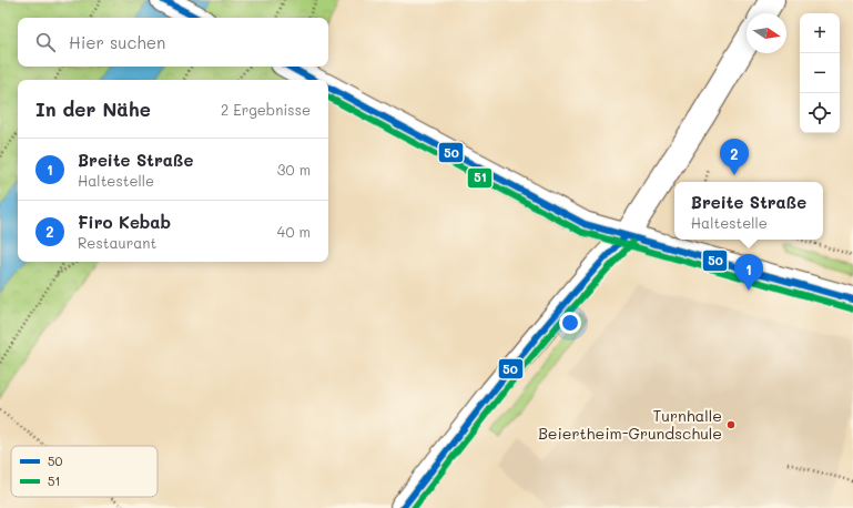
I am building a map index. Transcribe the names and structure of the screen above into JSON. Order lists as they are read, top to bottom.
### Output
{
  "places": ["Turnhalle Beiertheim-Grundschule"],
  "lines": ["transit line 50", "transit line 51"],
  "legend": ["50", "51"],
  "north": "right",
  "page": {
    "map_buttons": ["+", "−"],
    "search": "Hier suchen",
    "heading": ["In der Nähe", "2 Ergebnisse"],
    "list": [
      {
        "mark": "1",
        "name": "Breite Straße",
        "note": "Haltestelle",
        "value": "30 m"
      },
      {
        "mark": "2",
        "name": "Firo Kebab",
        "note": "Restaurant",
        "value": "40 m"
      }
    ],
    "pins": ["2", "1"],
    "popup": ["Breite Straße", "Haltestelle"]
  }
}
